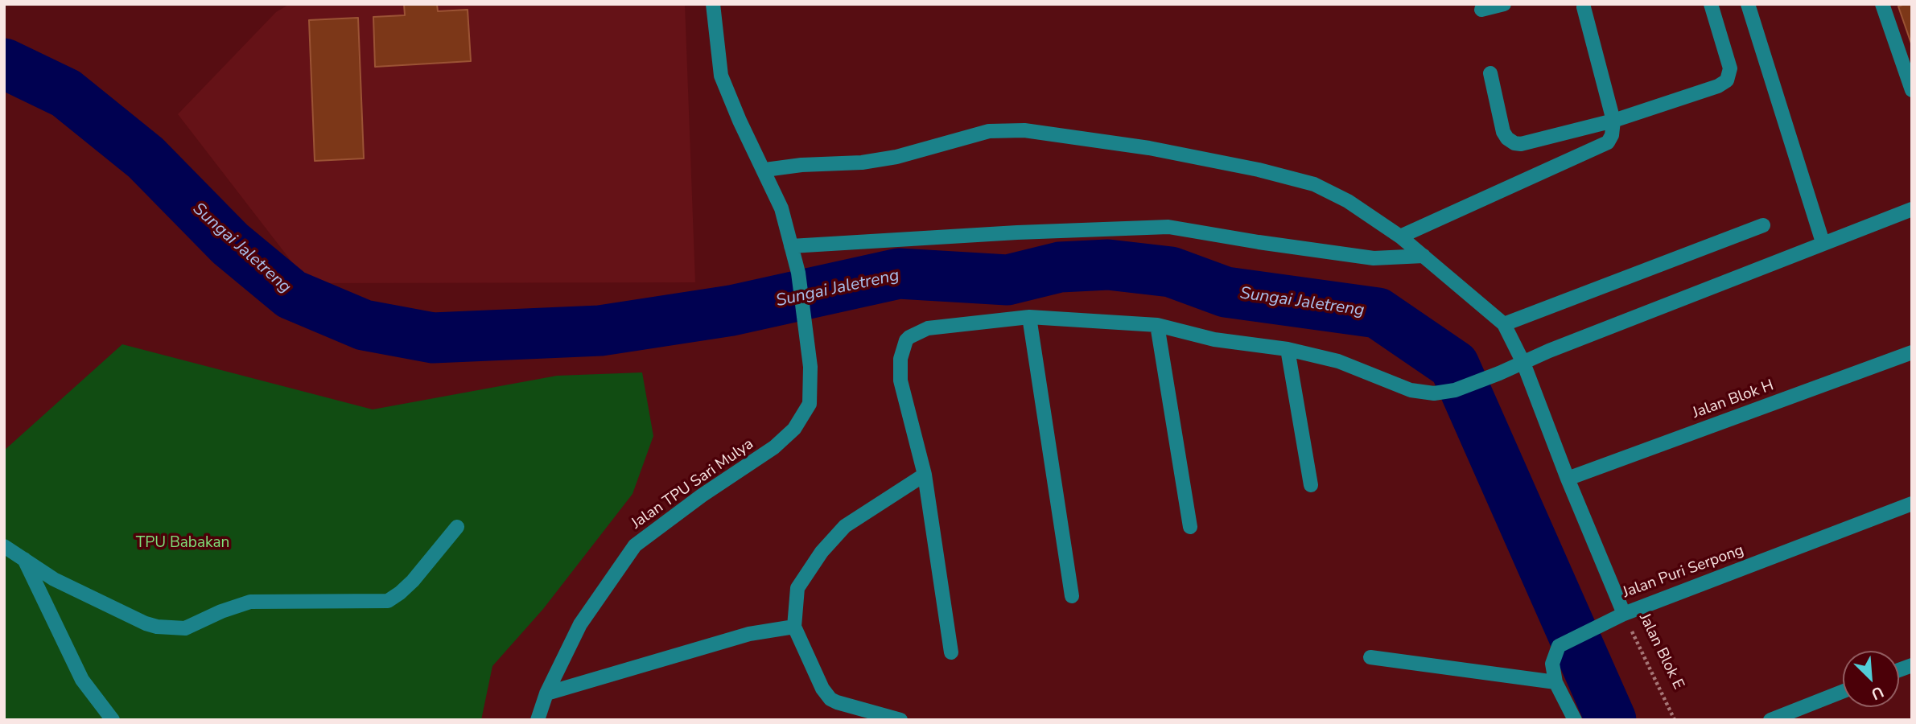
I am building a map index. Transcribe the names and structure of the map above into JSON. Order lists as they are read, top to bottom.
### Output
{
  "streets": {
    "street": [
      "Jalan Blok H",
      "Jalan TPU Sari Mulya",
      "Jalan Puri Serpong",
      "Jalan Blok E"
    ]
  },
  "crossings": [
    ["Jalan Blok H", "Jalan Puri Serpong"],
    ["Jalan Puri Serpong", "Jalan Blok E"]
  ],
  "water": ["Sungai Jaletreng"],
  "parks": ["TPU Babakan"],
  "north": "bottom right"
}
